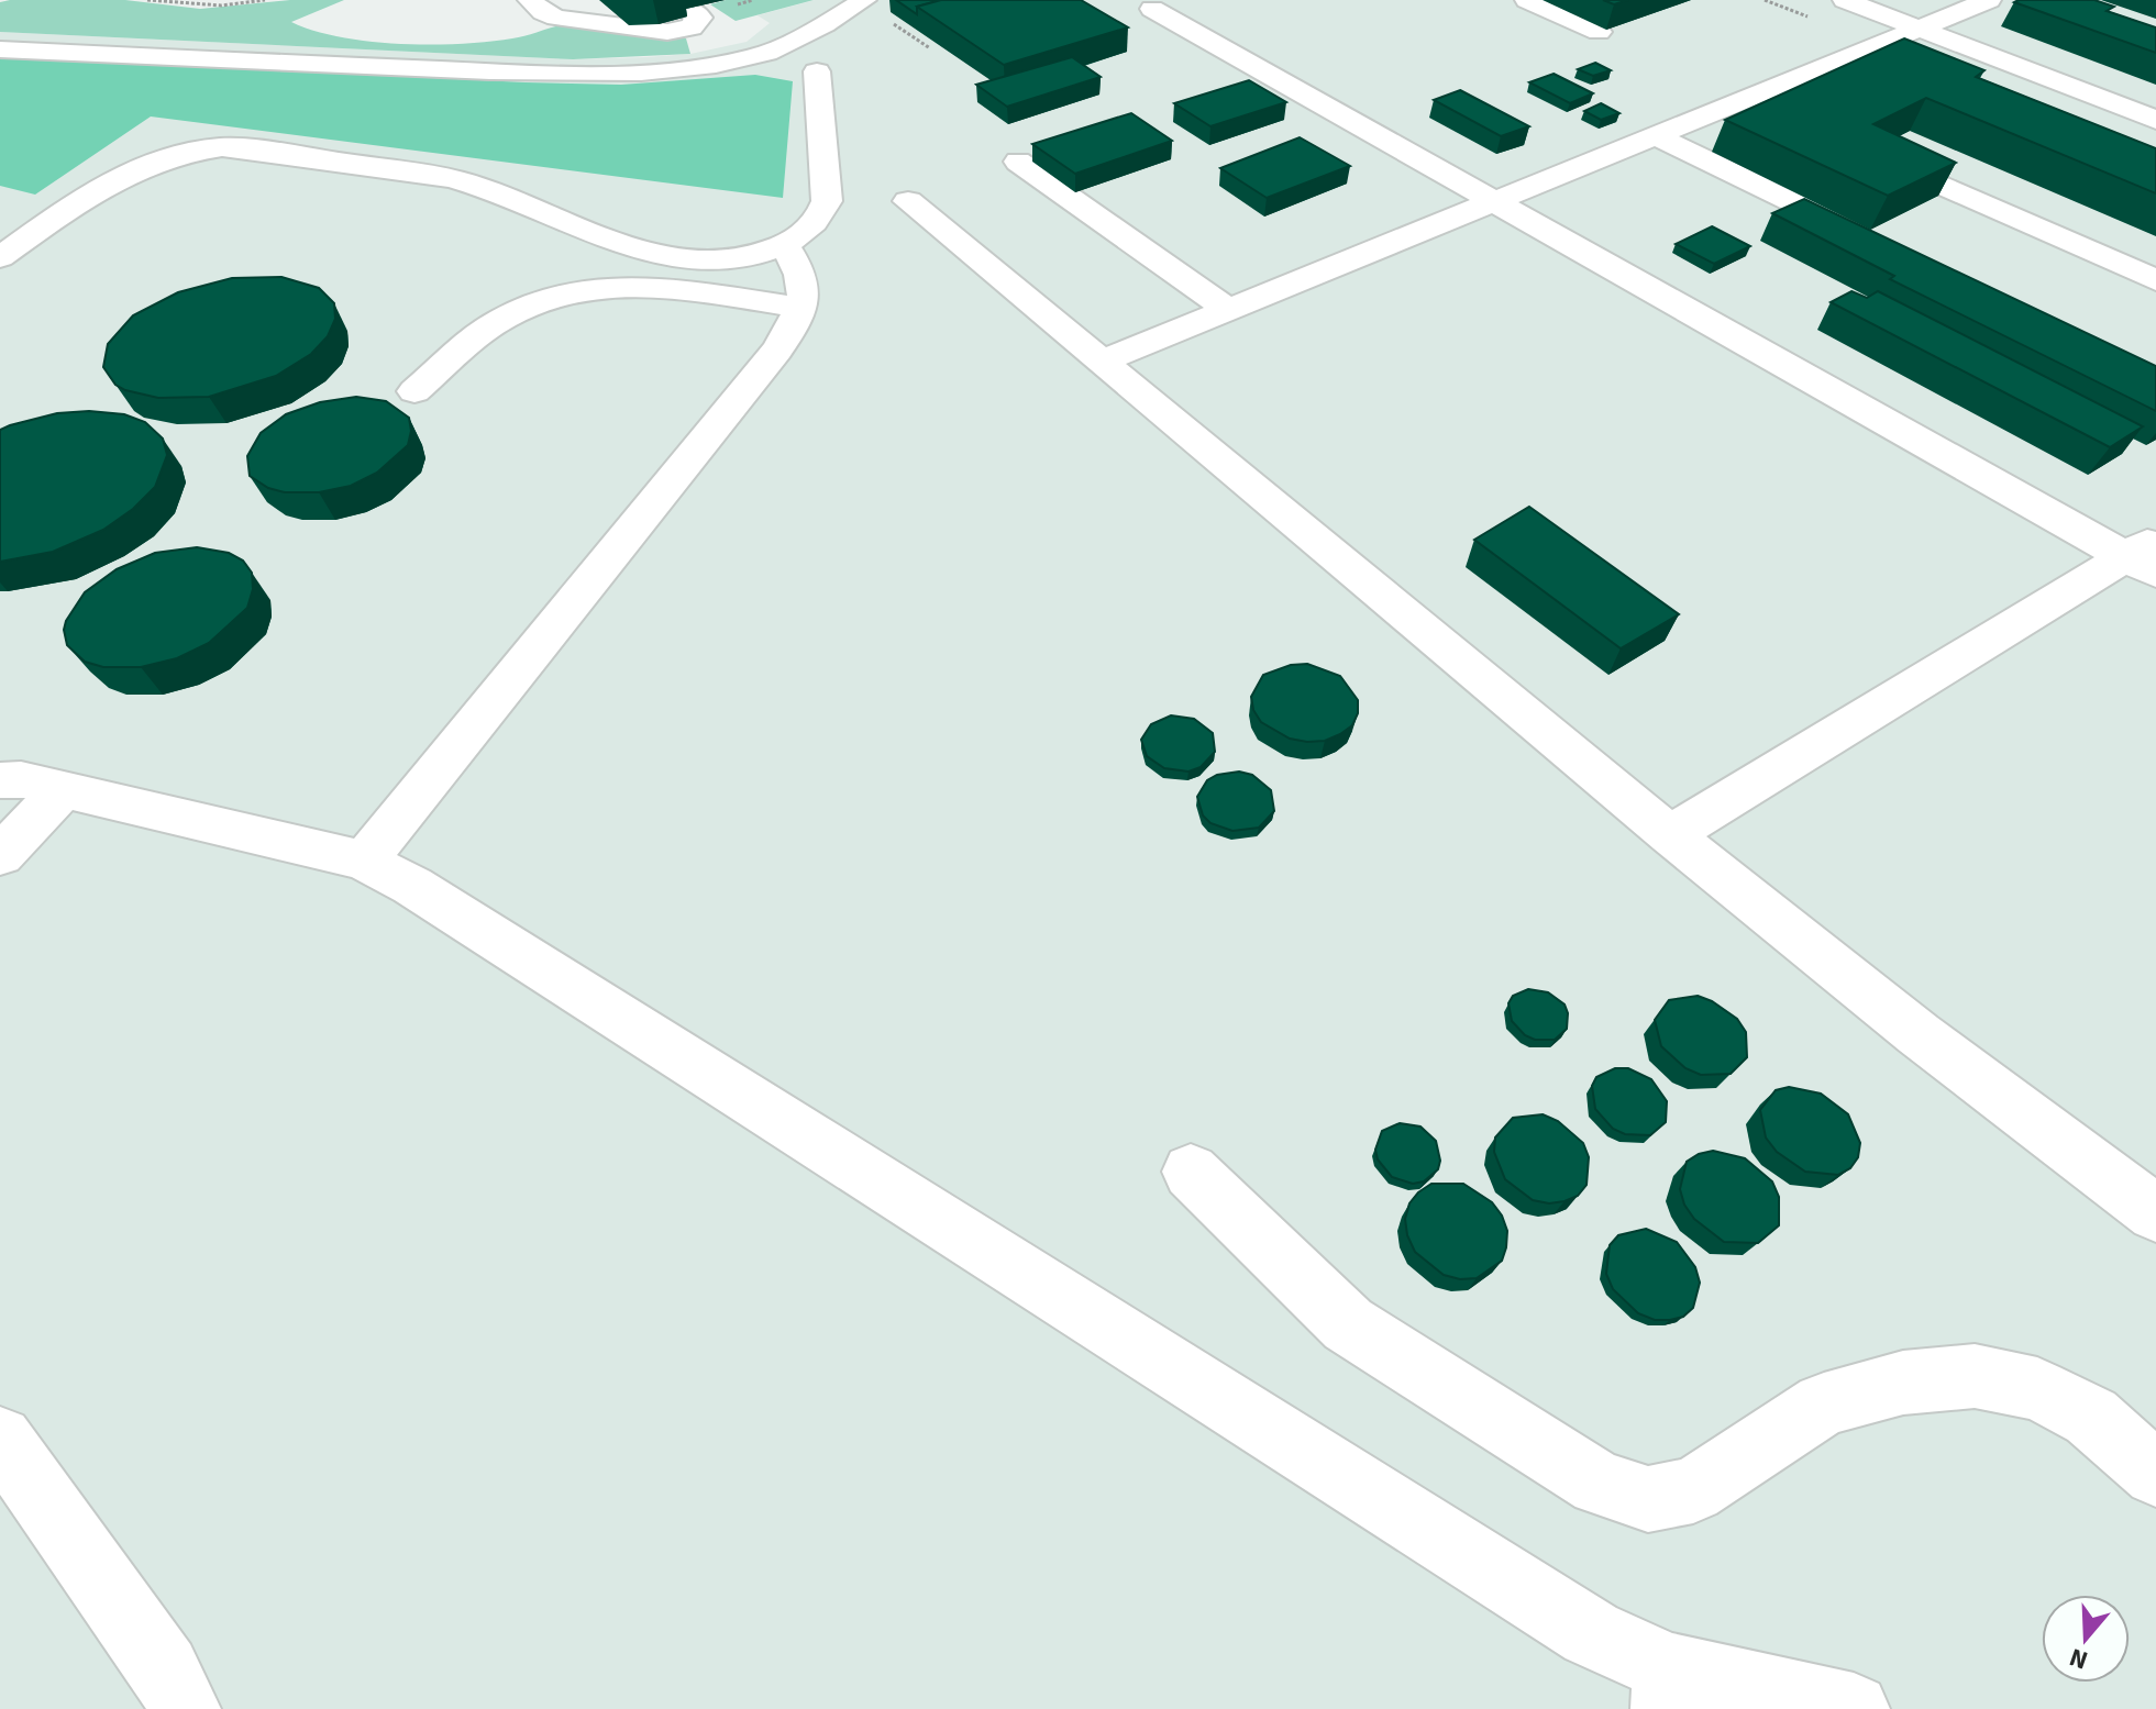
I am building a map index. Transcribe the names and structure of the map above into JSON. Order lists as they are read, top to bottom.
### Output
{
  "north": "bottom"
}
